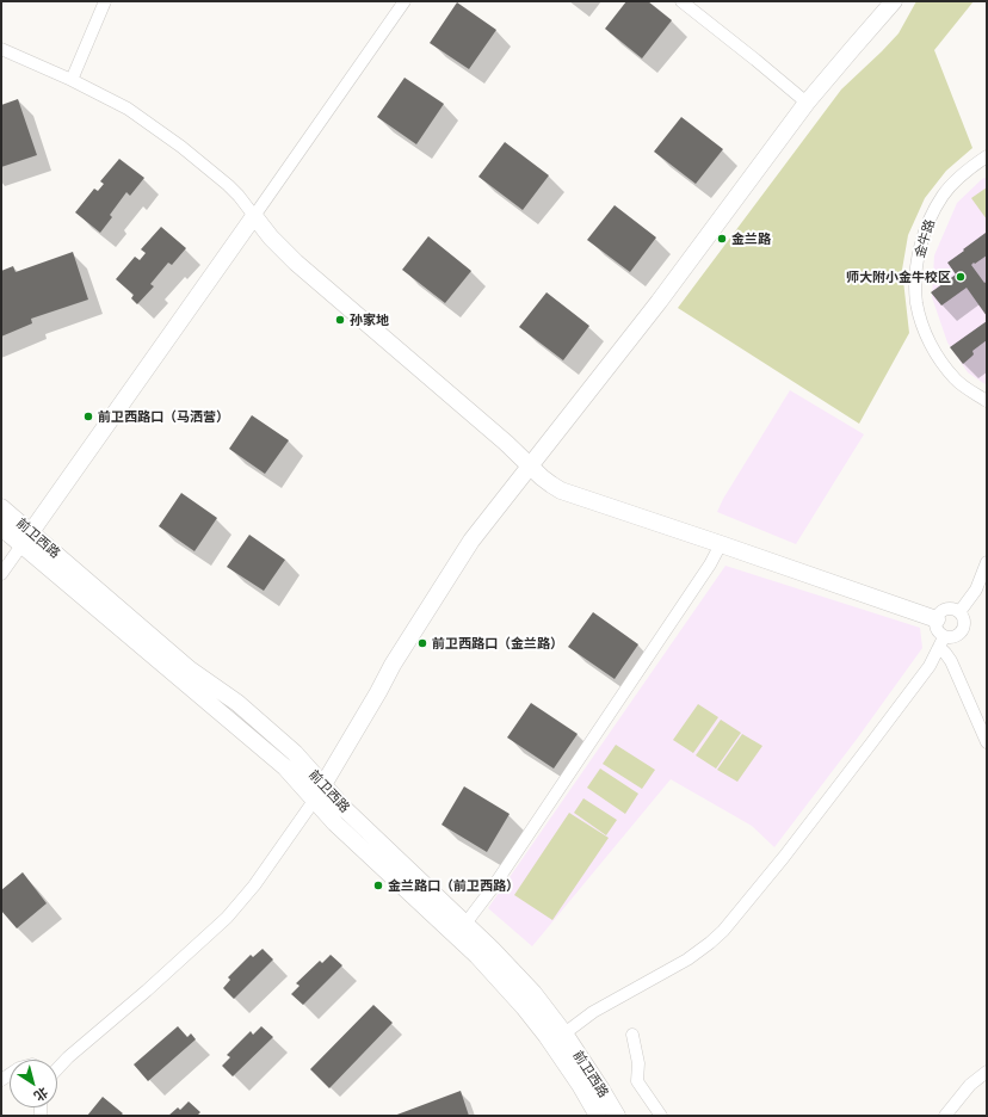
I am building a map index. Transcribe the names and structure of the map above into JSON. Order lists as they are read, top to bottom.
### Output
{
  "streets": {
    "street": ["金牛路", "前卫西路"]
  },
  "places": [
    "金兰路",
    "师大附小金牛校区",
    "孙家地",
    "前卫西路口（马洒营）",
    "前卫西路口（金兰路）",
    "金兰路口（前卫西路）"
  ],
  "north": "bottom right"
}
